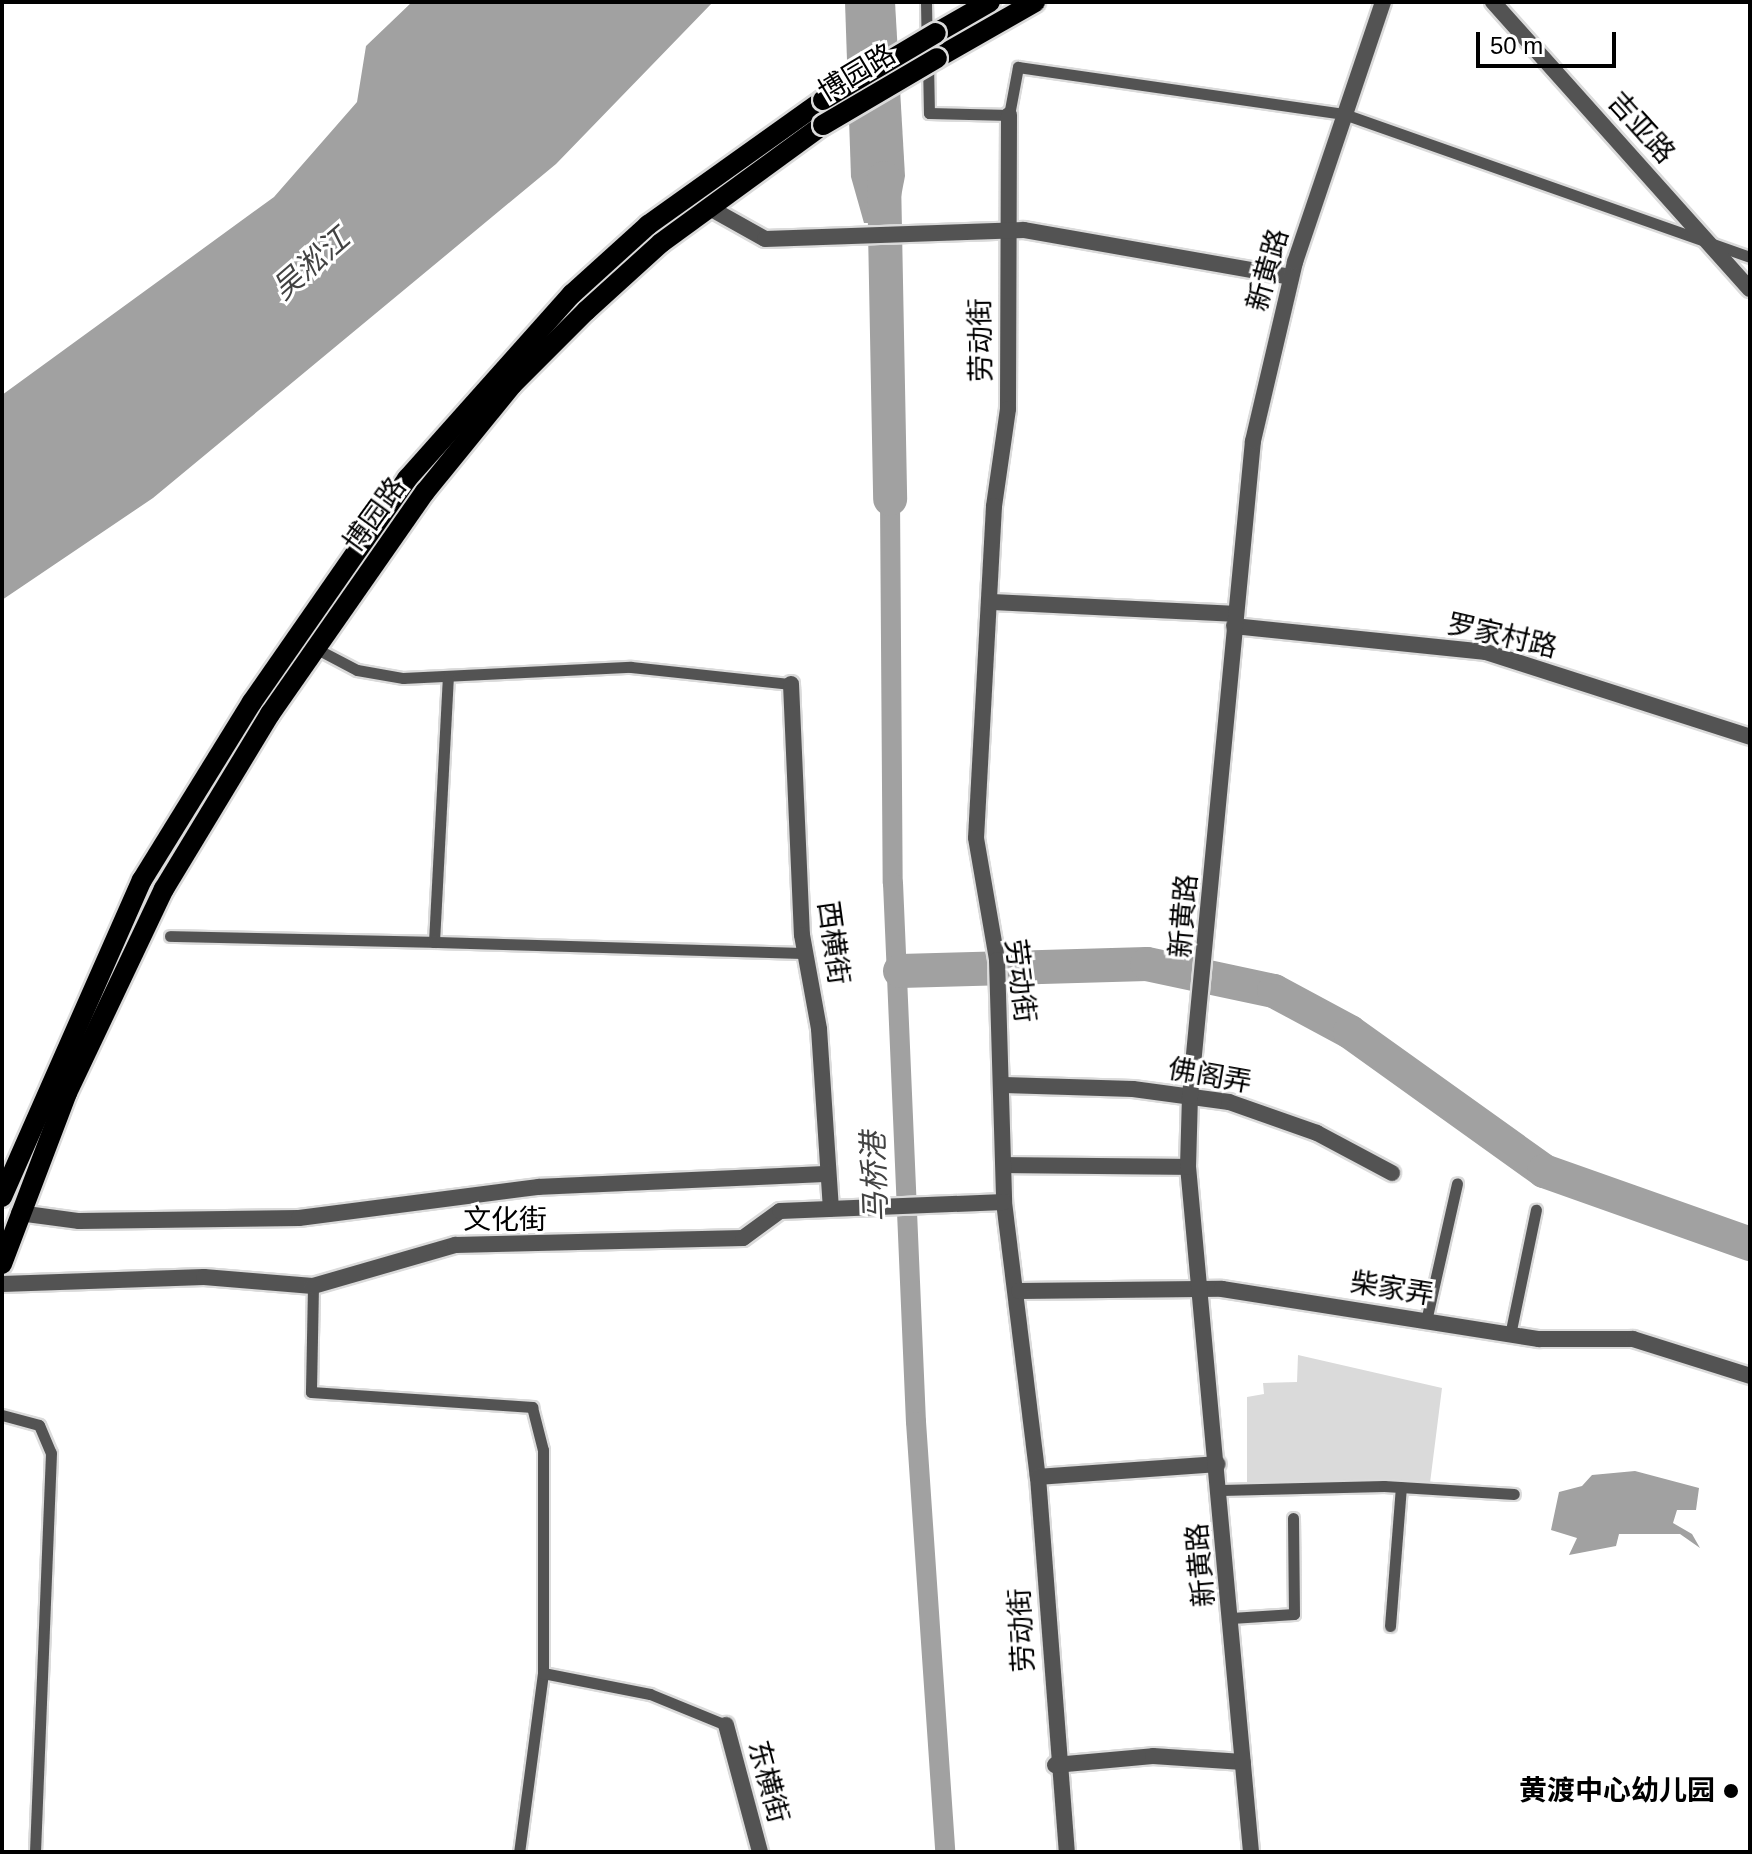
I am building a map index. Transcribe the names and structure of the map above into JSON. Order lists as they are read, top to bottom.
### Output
{
  "streets": {
    "main road": ["博园路"],
    "street": [
      "吉亚路",
      "新黄路",
      "劳动街",
      "罗家村路",
      "西横街",
      "佛阁弄",
      "文化街",
      "柴家弄",
      "东横街"
    ]
  },
  "crossings": [
    ["新黄路", "罗家村路"],
    ["新黄路", "佛阁弄"],
    ["新黄路", "柴家弄"],
    ["劳动街", "罗家村路"],
    ["劳动街", "佛阁弄"],
    ["劳动街", "文化街"],
    ["劳动街", "柴家弄"],
    ["西横街", "文化街"]
  ],
  "water": ["吴淞江", "马桥港"],
  "places": ["黄渡中心幼儿园"],
  "scale_bar": "50 m"
}
